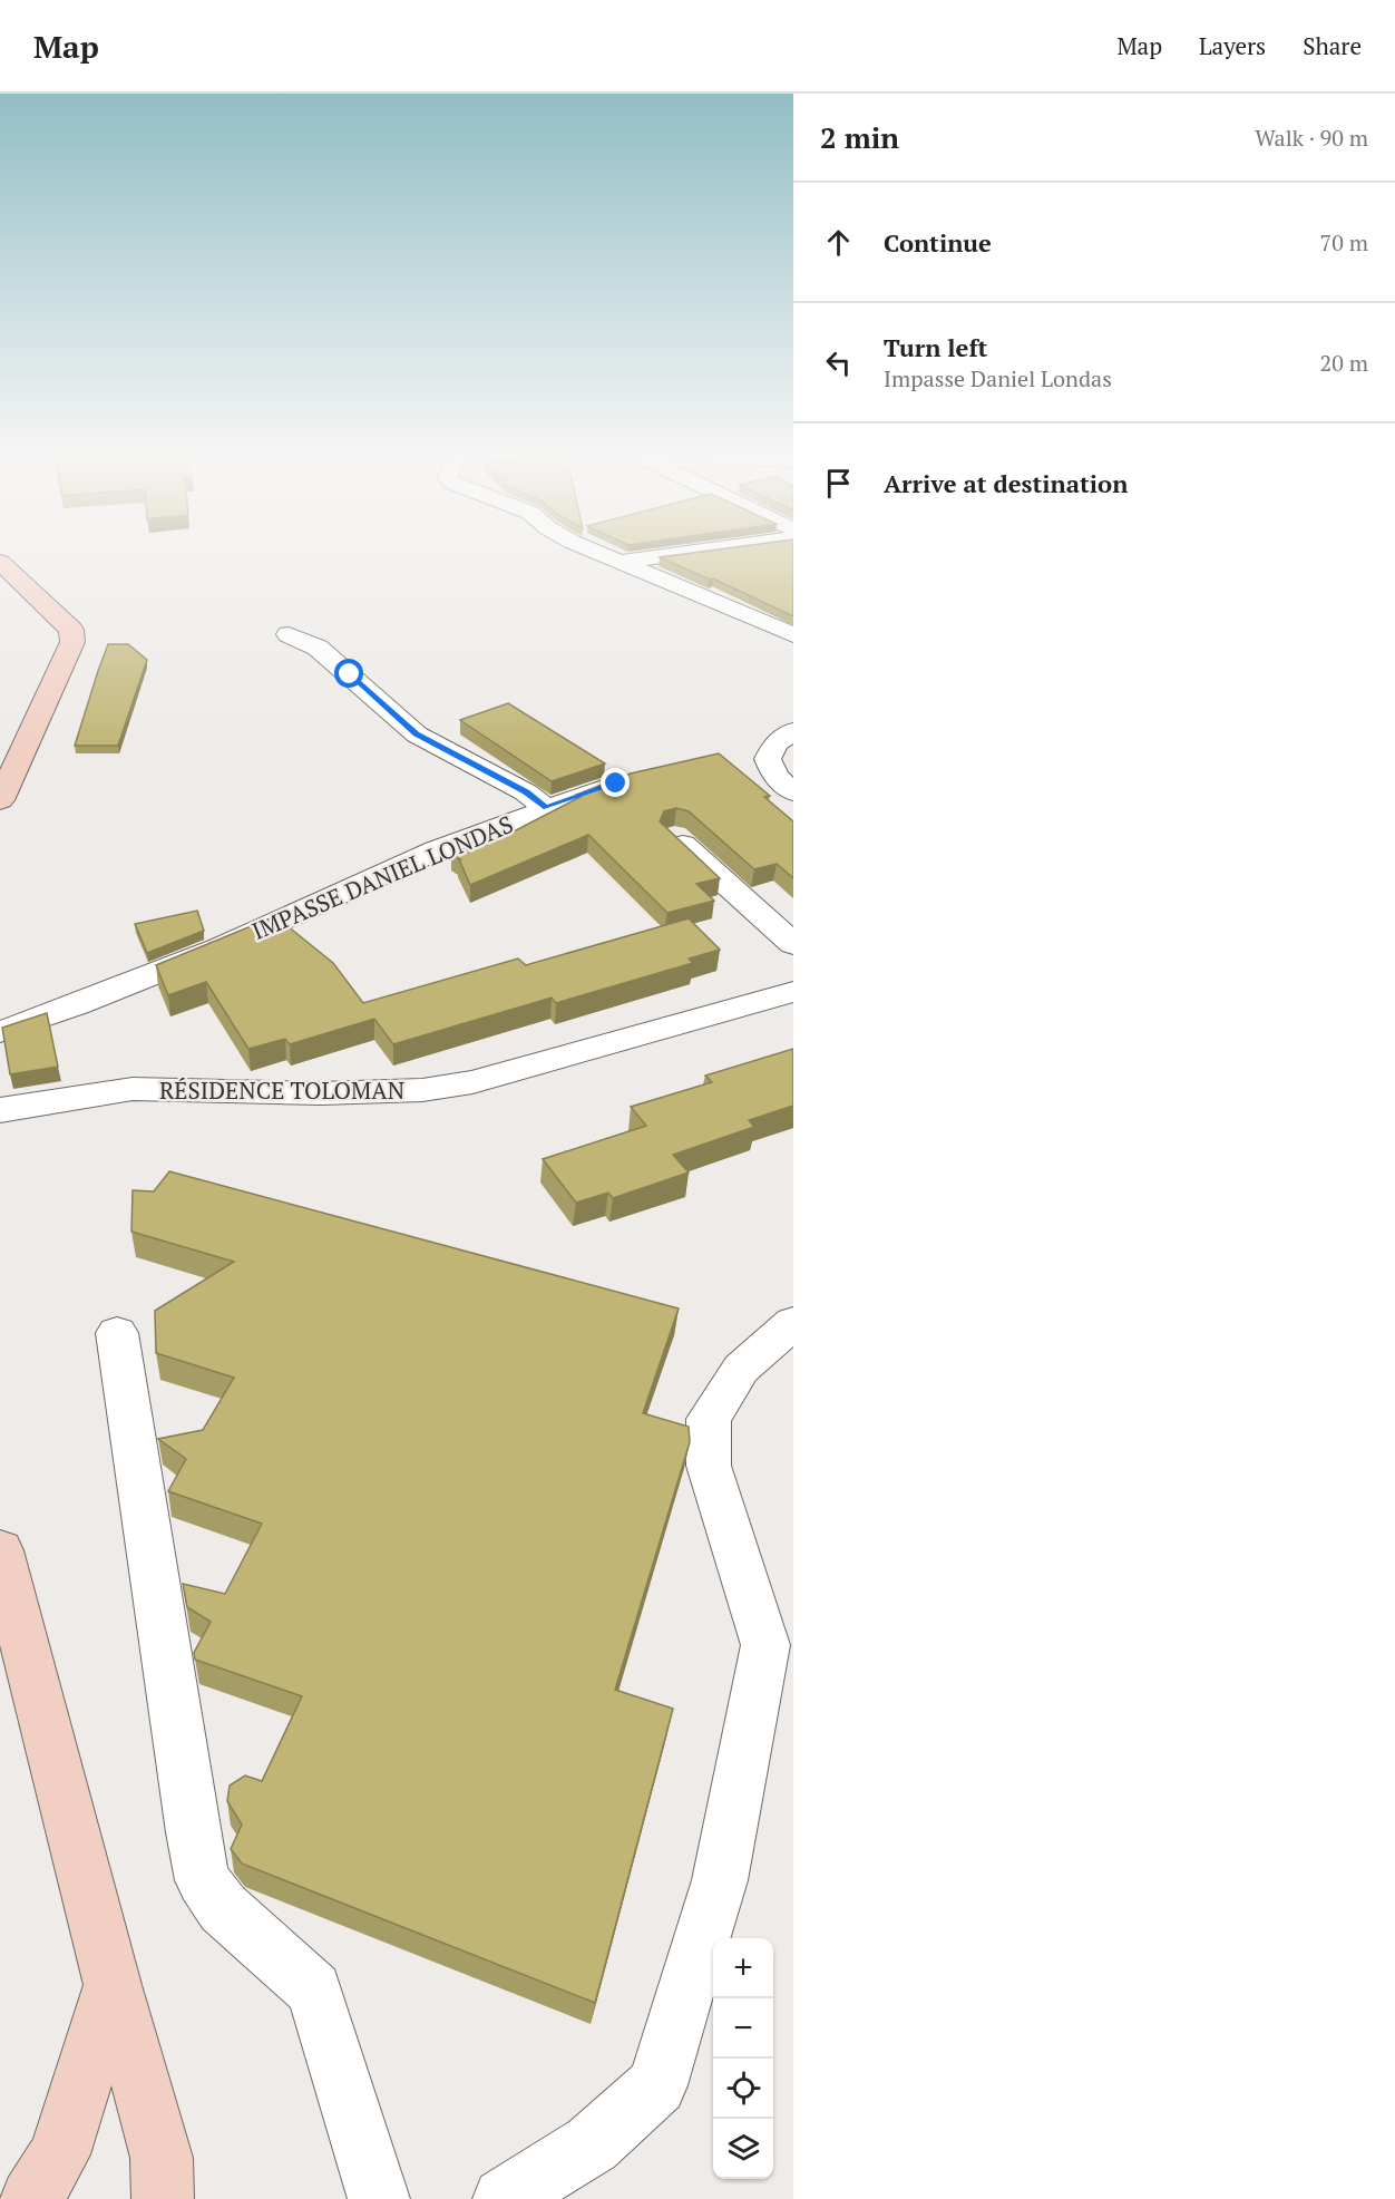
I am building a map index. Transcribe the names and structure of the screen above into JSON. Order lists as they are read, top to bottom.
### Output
{
  "streets": {
    "street": ["IMPASSE DANIEL LONDAS", "RÉSIDENCE TOLOMAN"]
  },
  "page": {
    "header": "Map",
    "nav": ["Map", "Layers", "Share"],
    "heading": ["2 min", "Walk · 90 m"],
    "list": [
      ["Continue", "70 m"],
      ["Turn left", "Impasse Daniel Londas", "20 m"],
      "Arrive at destination"
    ],
    "map_buttons": ["+", "−"]
  }
}
